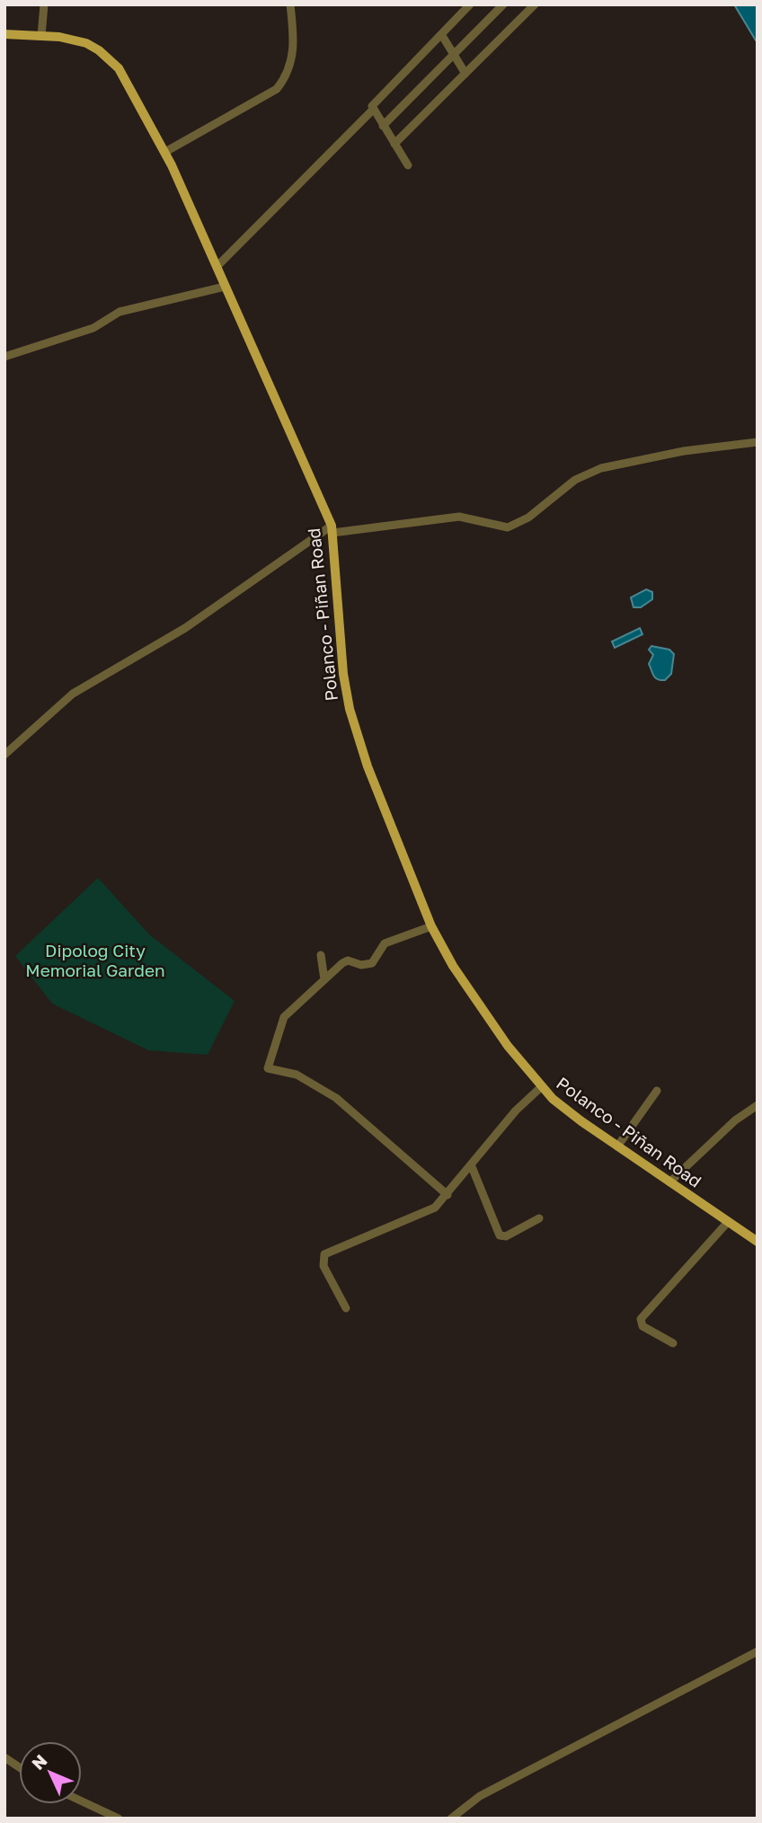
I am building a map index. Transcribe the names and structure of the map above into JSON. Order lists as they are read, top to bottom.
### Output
{
  "streets": {
    "main road": ["Polanco - Piñan Road"]
  },
  "parks": ["Dipolog City Memorial Garden"],
  "north": "top left"
}
